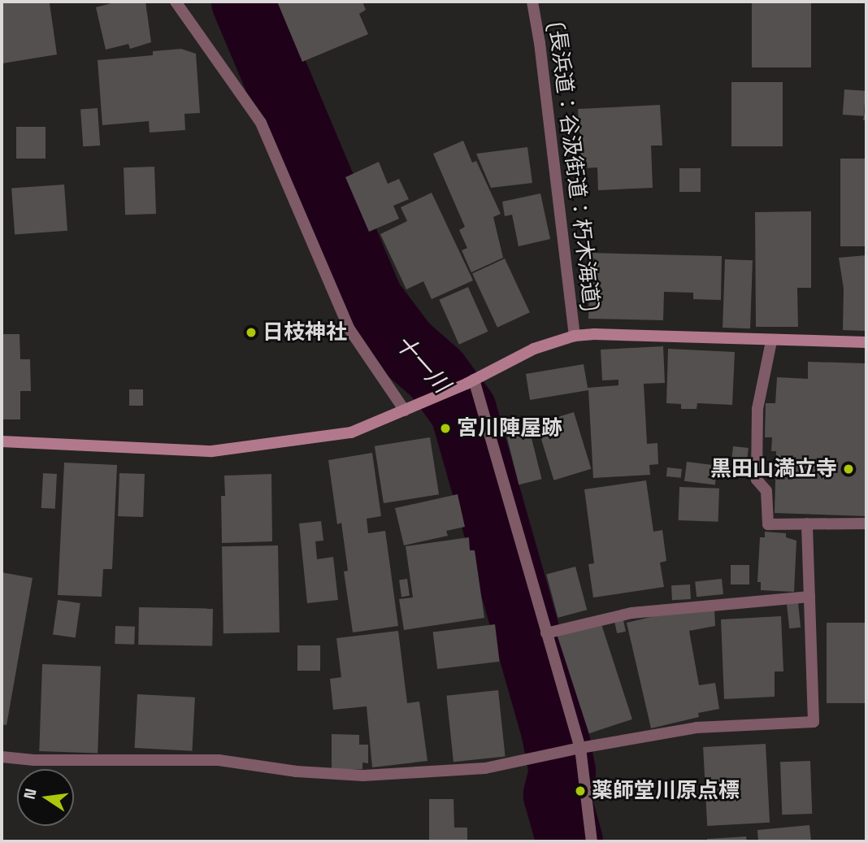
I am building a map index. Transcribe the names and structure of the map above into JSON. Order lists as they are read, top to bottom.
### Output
{
  "streets": {
    "street": ["(長浜道：谷汲街道：朽木海道)"]
  },
  "water": ["十一川"],
  "places": [
    "日枝神社",
    "宮川陣屋跡",
    "黒田山満立寺",
    "薬師堂川原点標"
  ],
  "north": "left"
}
